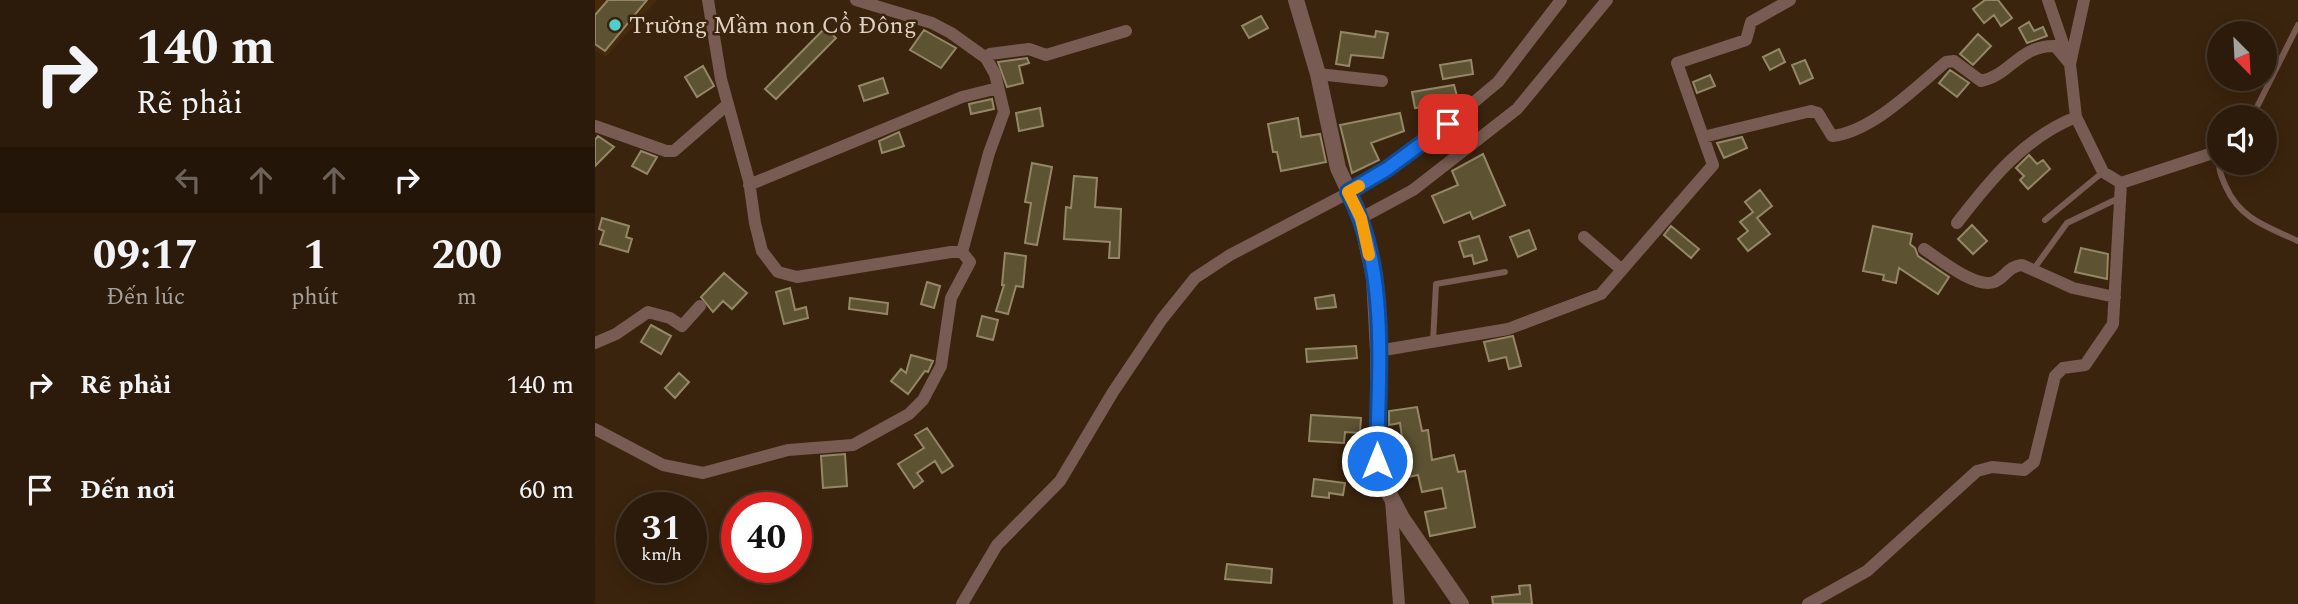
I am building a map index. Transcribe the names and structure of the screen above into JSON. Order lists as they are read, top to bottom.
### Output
{
  "places": ["Trường Mầm non Cổ Đông"],
  "north": "bottom right",
  "page": {
    "turn": ["140 m", "Rẽ phải"],
    "eta": [
      "09:17",
      "Đến lúc",
      "1",
      "phút",
      "200",
      "m"
    ],
    "list": [
      {
        "name": "Rẽ phải",
        "value": "140 m"
      },
      {
        "name": "Đến nơi",
        "value": "60 m"
      }
    ],
    "speed": "31 km/h",
    "limit": "40"
  }
}
